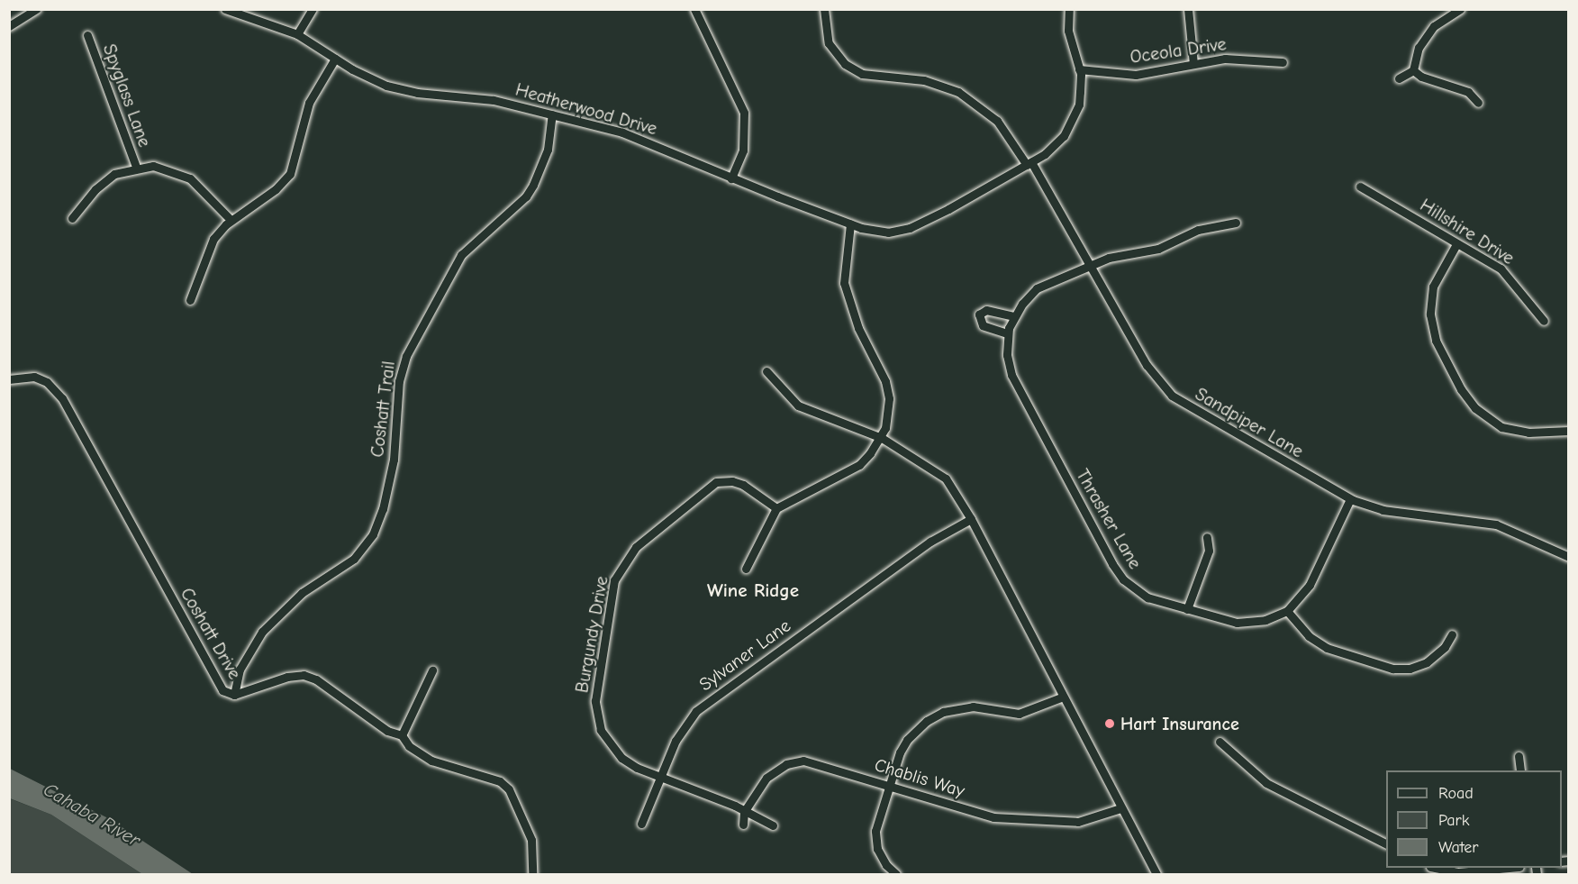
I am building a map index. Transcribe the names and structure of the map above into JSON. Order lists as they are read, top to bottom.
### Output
{
  "streets": {
    "street": [
      "Oceola Drive",
      "Spyglass Lane",
      "Heatherwood Drive",
      "Hillshire Drive",
      "Coshatt Trail",
      "Sandpiper Lane",
      "Thrasher Lane",
      "Coshatt Drive",
      "Burgundy Drive",
      "Sylvaner Lane",
      "Chablis Way"
    ]
  },
  "crossings": [
    ["Oceola Drive", "Heatherwood Drive"],
    ["Heatherwood Drive", "Coshatt Trail"],
    ["Heatherwood Drive", "Sandpiper Lane"],
    ["Coshatt Trail", "Coshatt Drive"],
    ["Sandpiper Lane", "Thrasher Lane"],
    ["Burgundy Drive", "Sylvaner Lane"],
    ["Burgundy Drive", "Chablis Way"]
  ],
  "districts": ["Wine Ridge"],
  "water": ["Cahaba River"],
  "places": ["Hart Insurance"],
  "legend": ["Road", "Park", "Water"]
}
